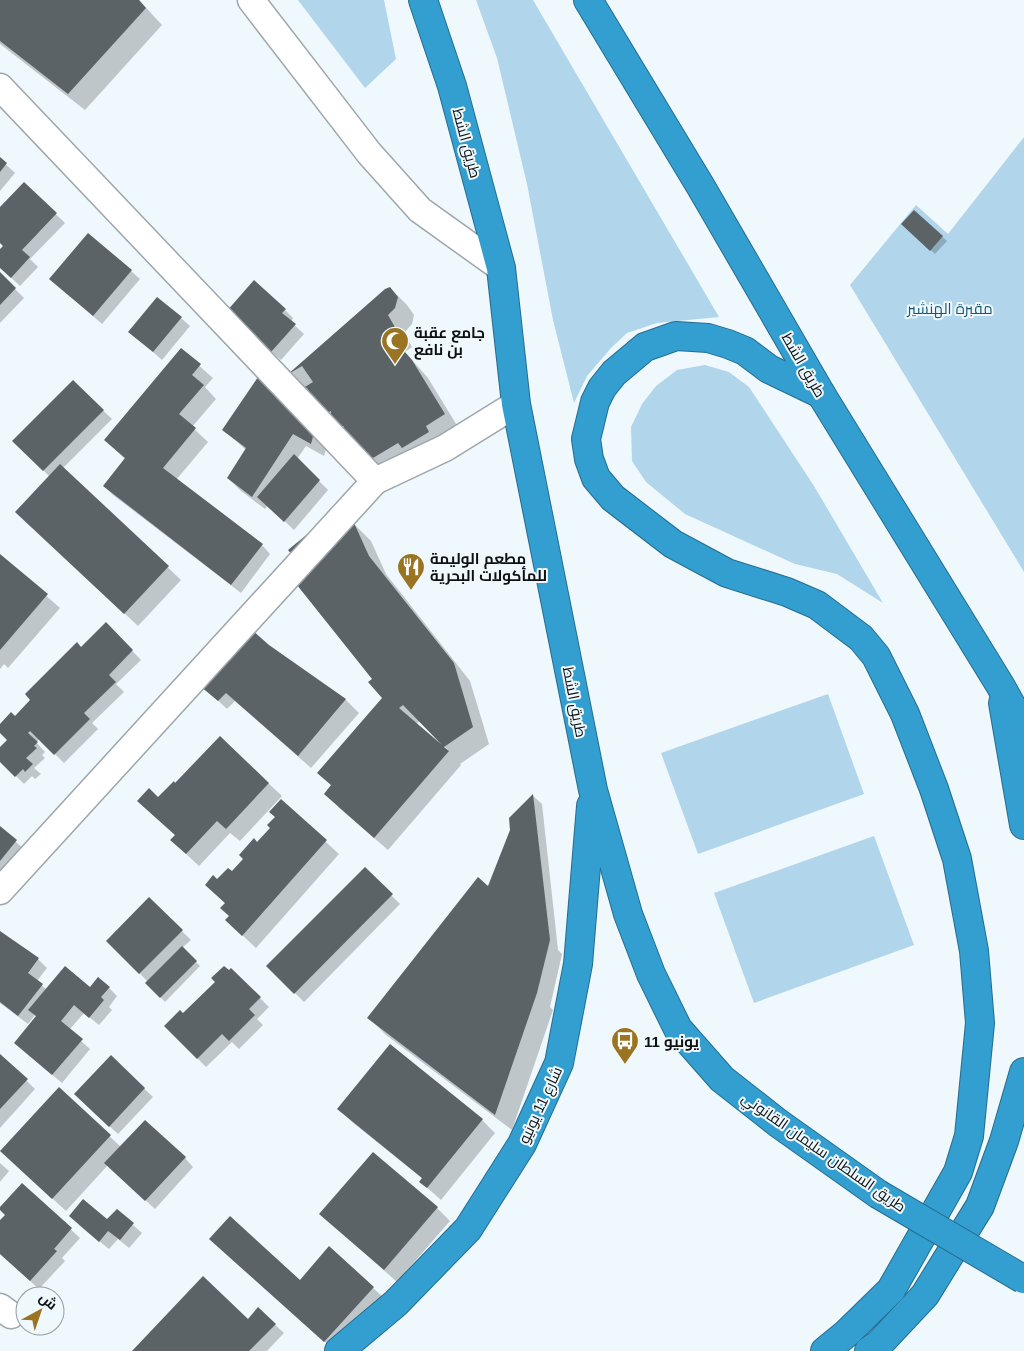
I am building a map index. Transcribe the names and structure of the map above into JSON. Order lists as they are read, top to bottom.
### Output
{
  "streets": {
    "highway": ["طريق الشط", "شارع 11 يونيو", "طريق السلطان سليمان القانوني"]
  },
  "crossings": [
    ["طريق الشط", "شارع 11 يونيو"],
    ["طريق الشط", "طريق السلطان سليمان القانوني"],
    ["شارع 11 يونيو", "طريق السلطان سليمان القانوني"]
  ],
  "parks": ["مقبرة الهنشير"],
  "places": {
    "mosque": ["جامع عقبة بن نافع"],
    "restaurant": ["مطعم الوليمة للمأكولات البحرية"],
    "bus stop": ["11 يونيو"]
  },
  "north": "top right"
}
